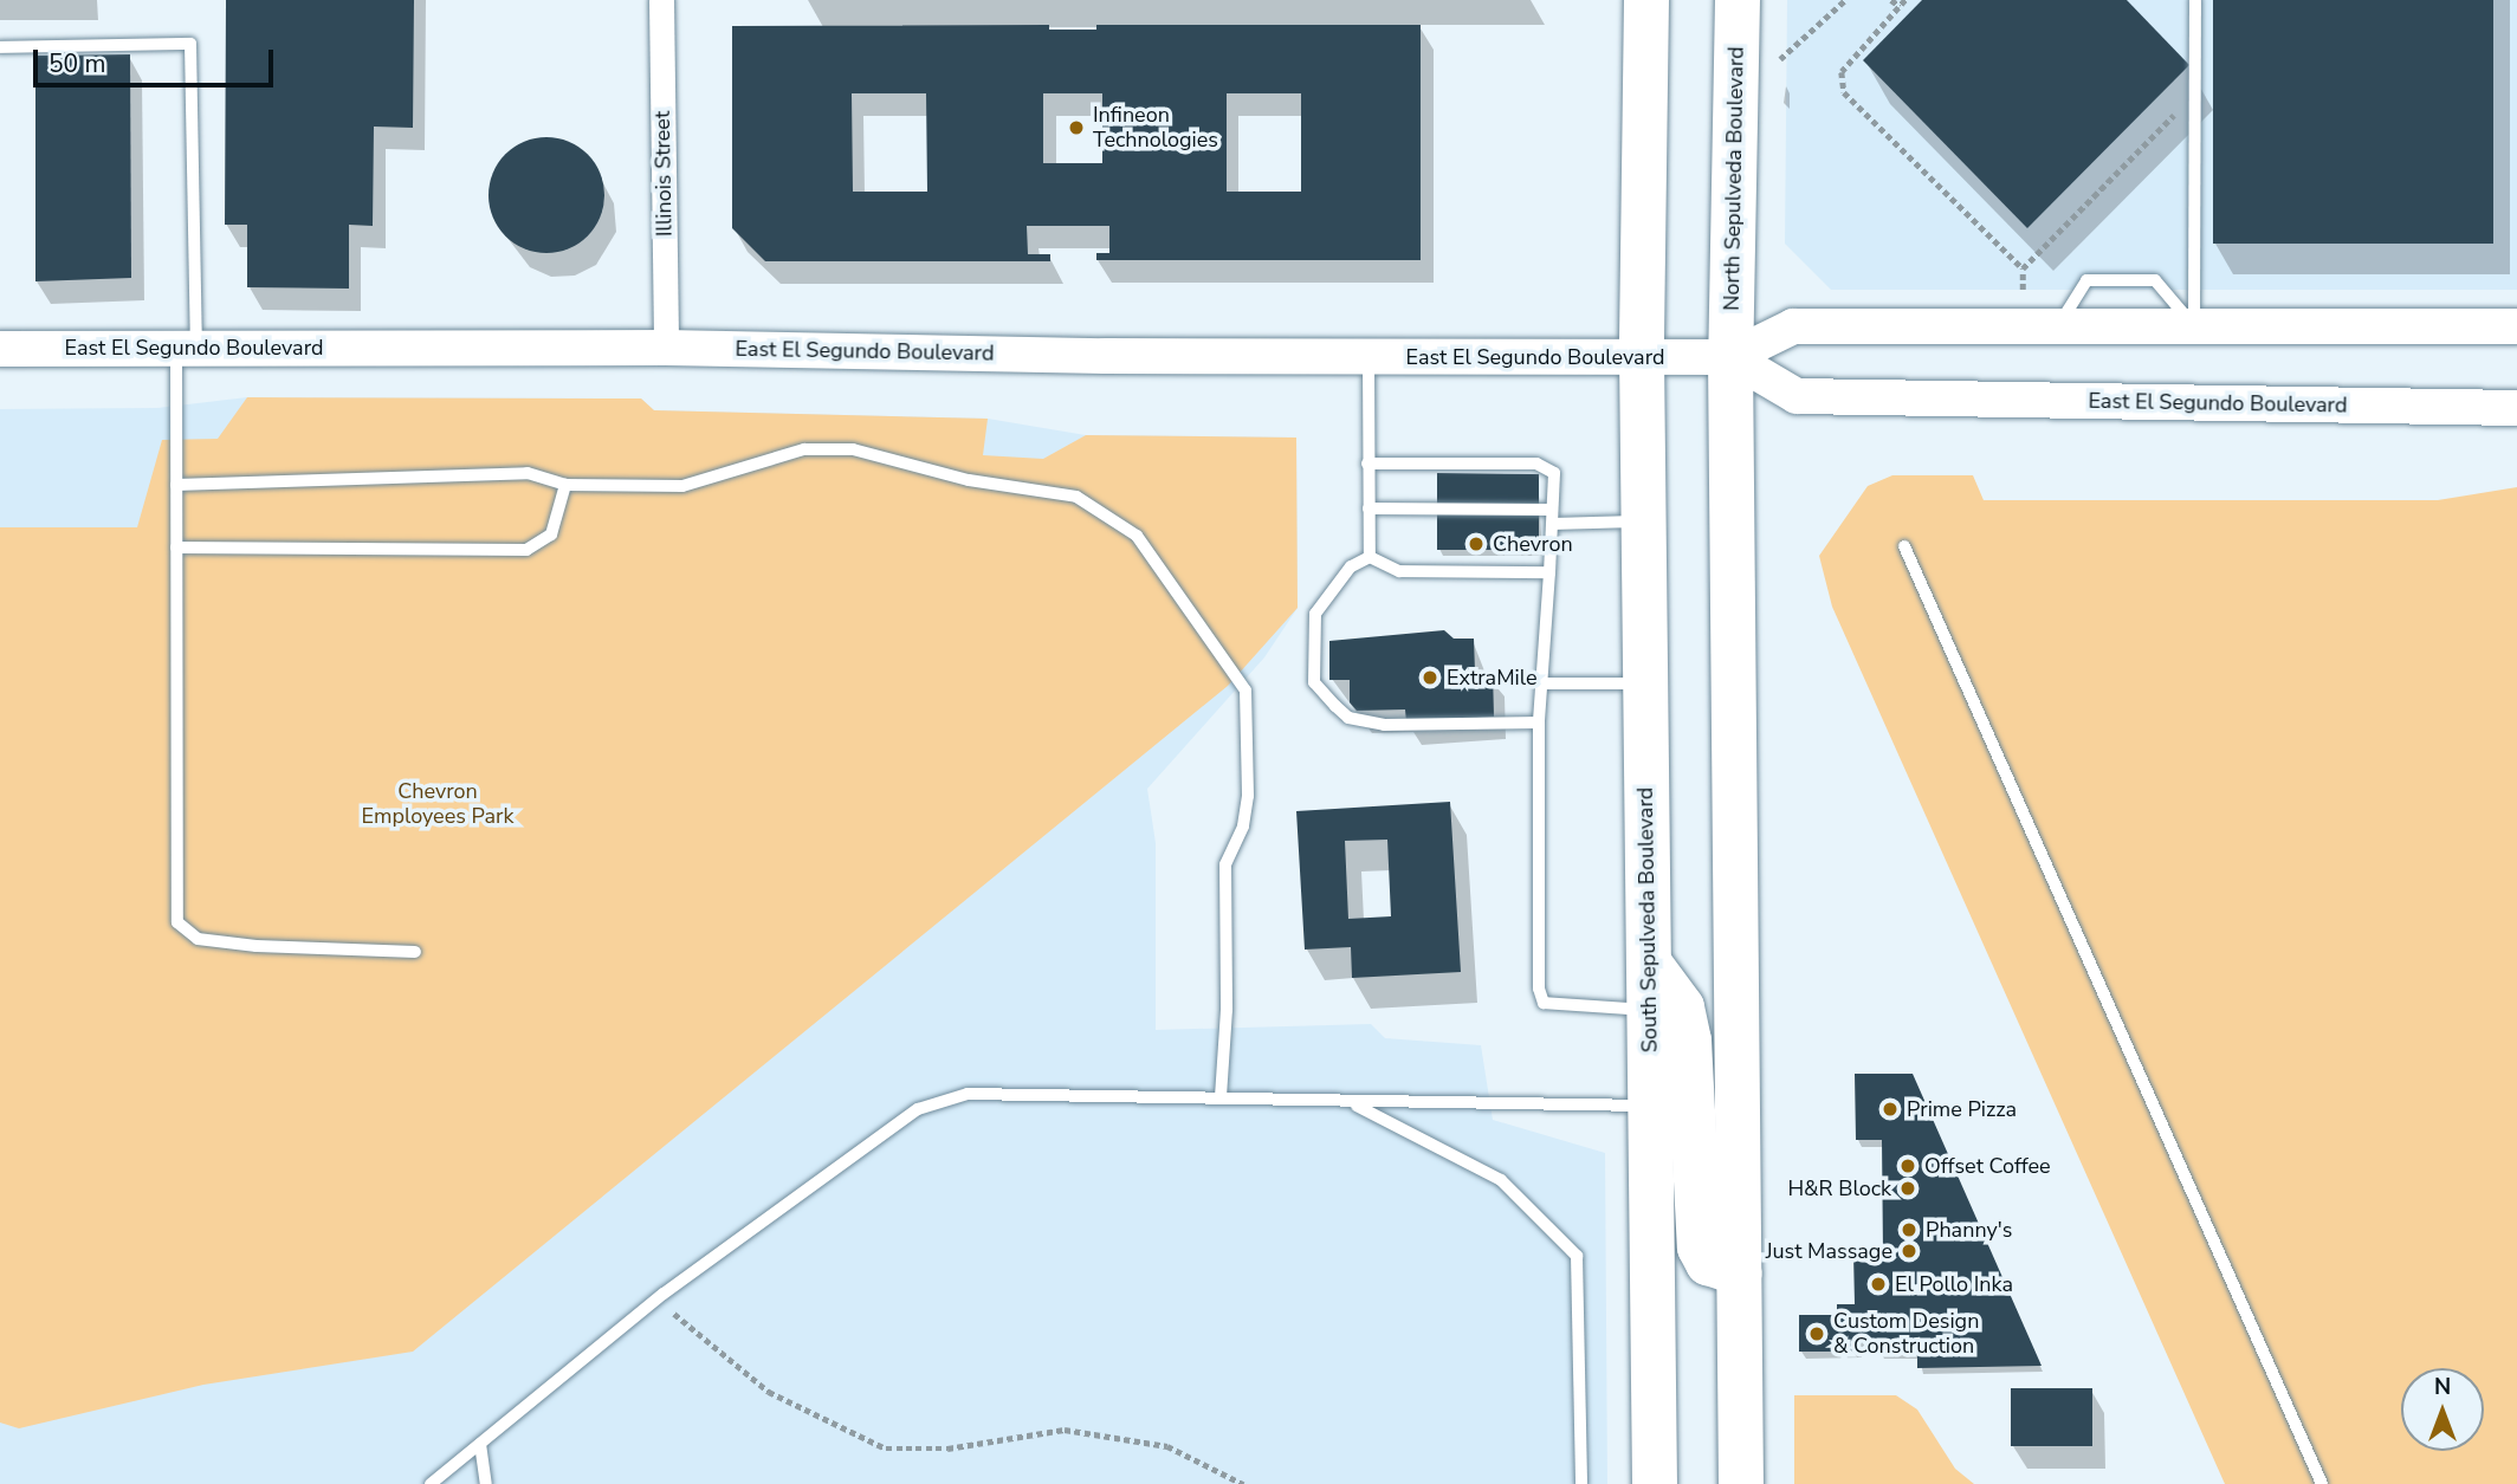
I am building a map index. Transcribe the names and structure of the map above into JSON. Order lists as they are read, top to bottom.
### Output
{
  "streets": {
    "highway": ["North Sepulveda Boulevard", "South Sepulveda Boulevard"],
    "main road": ["East El Segundo Boulevard"],
    "street": ["Illinois Street"]
  },
  "crossings": [
    ["Illinois Street", "East El Segundo Boulevard"],
    ["North Sepulveda Boulevard", "East El Segundo Boulevard"],
    ["East El Segundo Boulevard", "South Sepulveda Boulevard"]
  ],
  "parks": ["Chevron Employees Park"],
  "places": [
    "Infineon Technologies",
    "Chevron",
    "ExtraMile",
    "Prime Pizza",
    "Offset Coffee",
    "H&R Block",
    "Phanny's",
    "Just Massage",
    "El Pollo Inka",
    "Custom Design & Construction"
  ],
  "scale_bar": "50 m",
  "north": "top"
}
